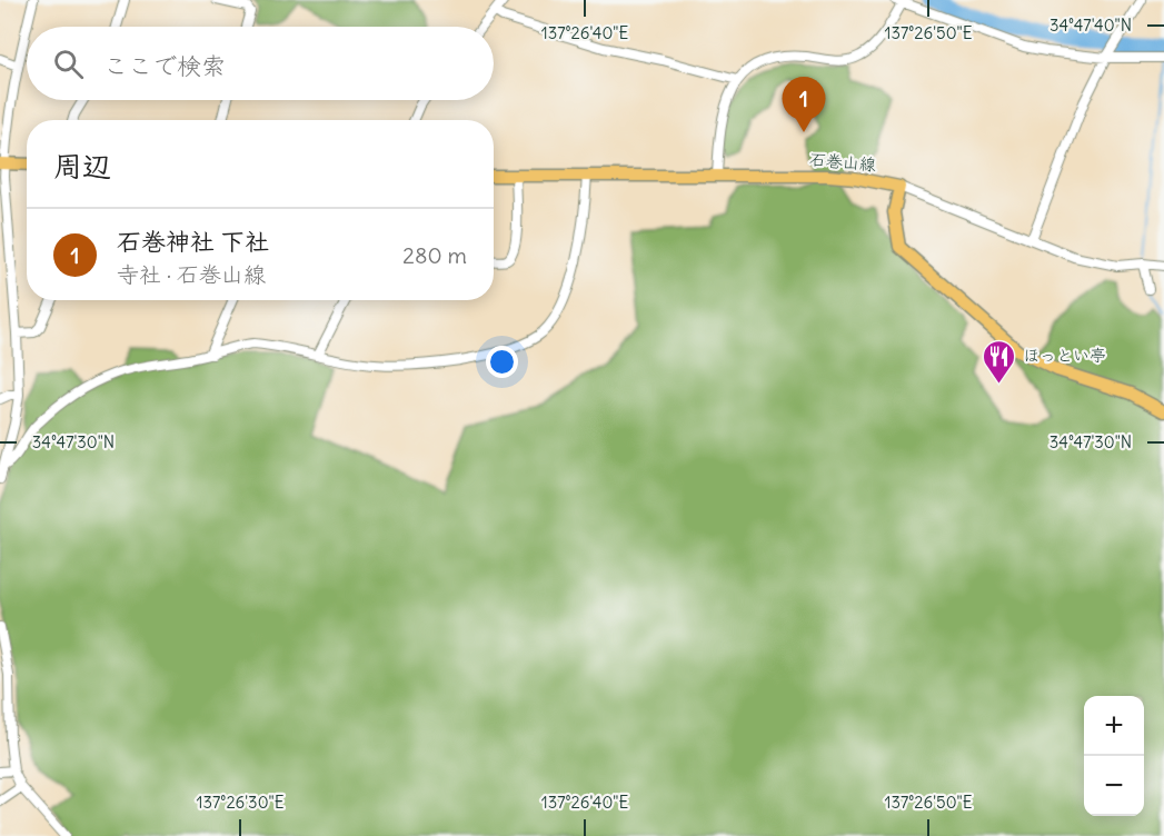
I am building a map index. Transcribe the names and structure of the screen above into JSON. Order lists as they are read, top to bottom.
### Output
{
  "streets": {
    "main road": ["石巻山線"]
  },
  "places": {
    "restaurant": ["ほっとい亭"]
  },
  "page": {
    "search": "ここで検索",
    "pins": "1",
    "heading": "周辺",
    "list": [
      {
        "mark": "1",
        "name": "石巻神社 下社",
        "note": "寺社 · 石巻山線",
        "value": "280 m"
      }
    ],
    "map_buttons": ["+", "−"]
  },
  "coordinates": [
    "34°47'40\"N",
    "137°26'40\"E",
    "137°26'50\"E",
    "34°47'30\"N",
    "137°26'30\"E"
  ]
}
